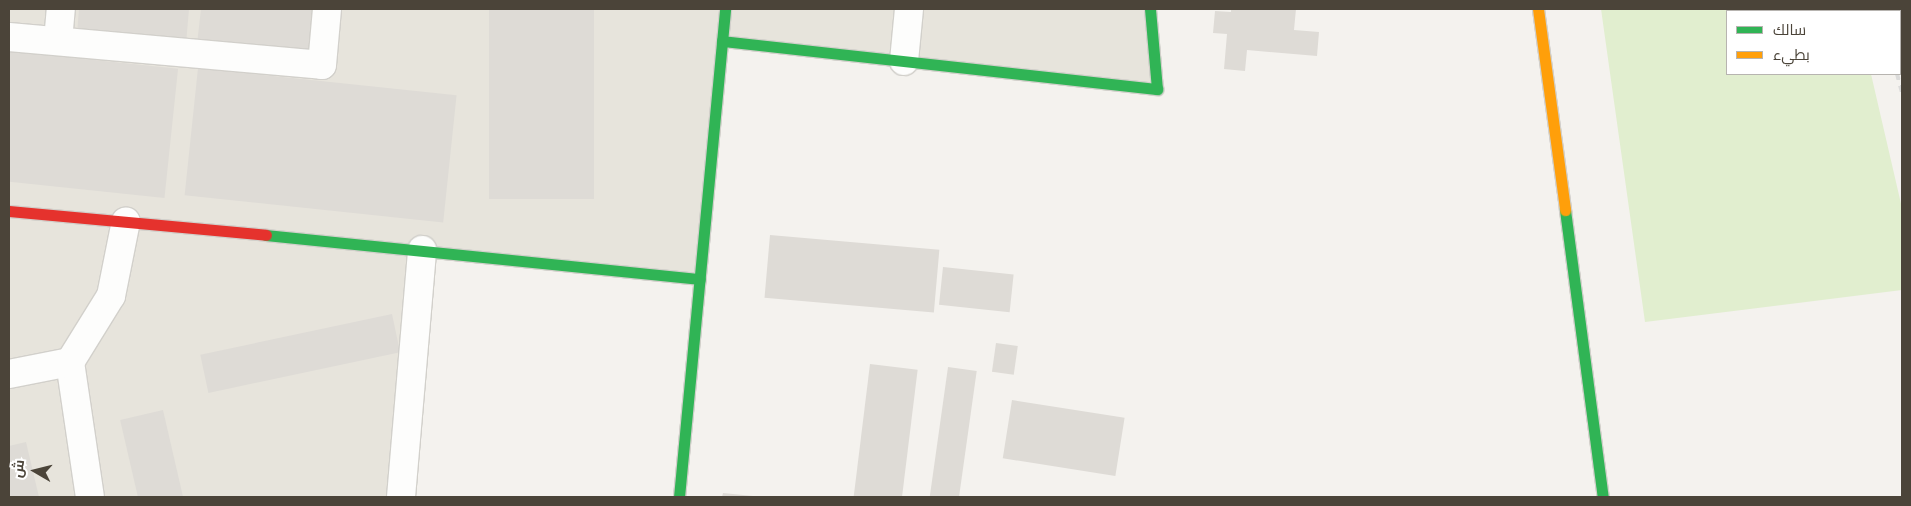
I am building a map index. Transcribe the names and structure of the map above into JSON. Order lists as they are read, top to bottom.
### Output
{
  "legend": ["سالك", "بطيء"],
  "north": "left"
}
